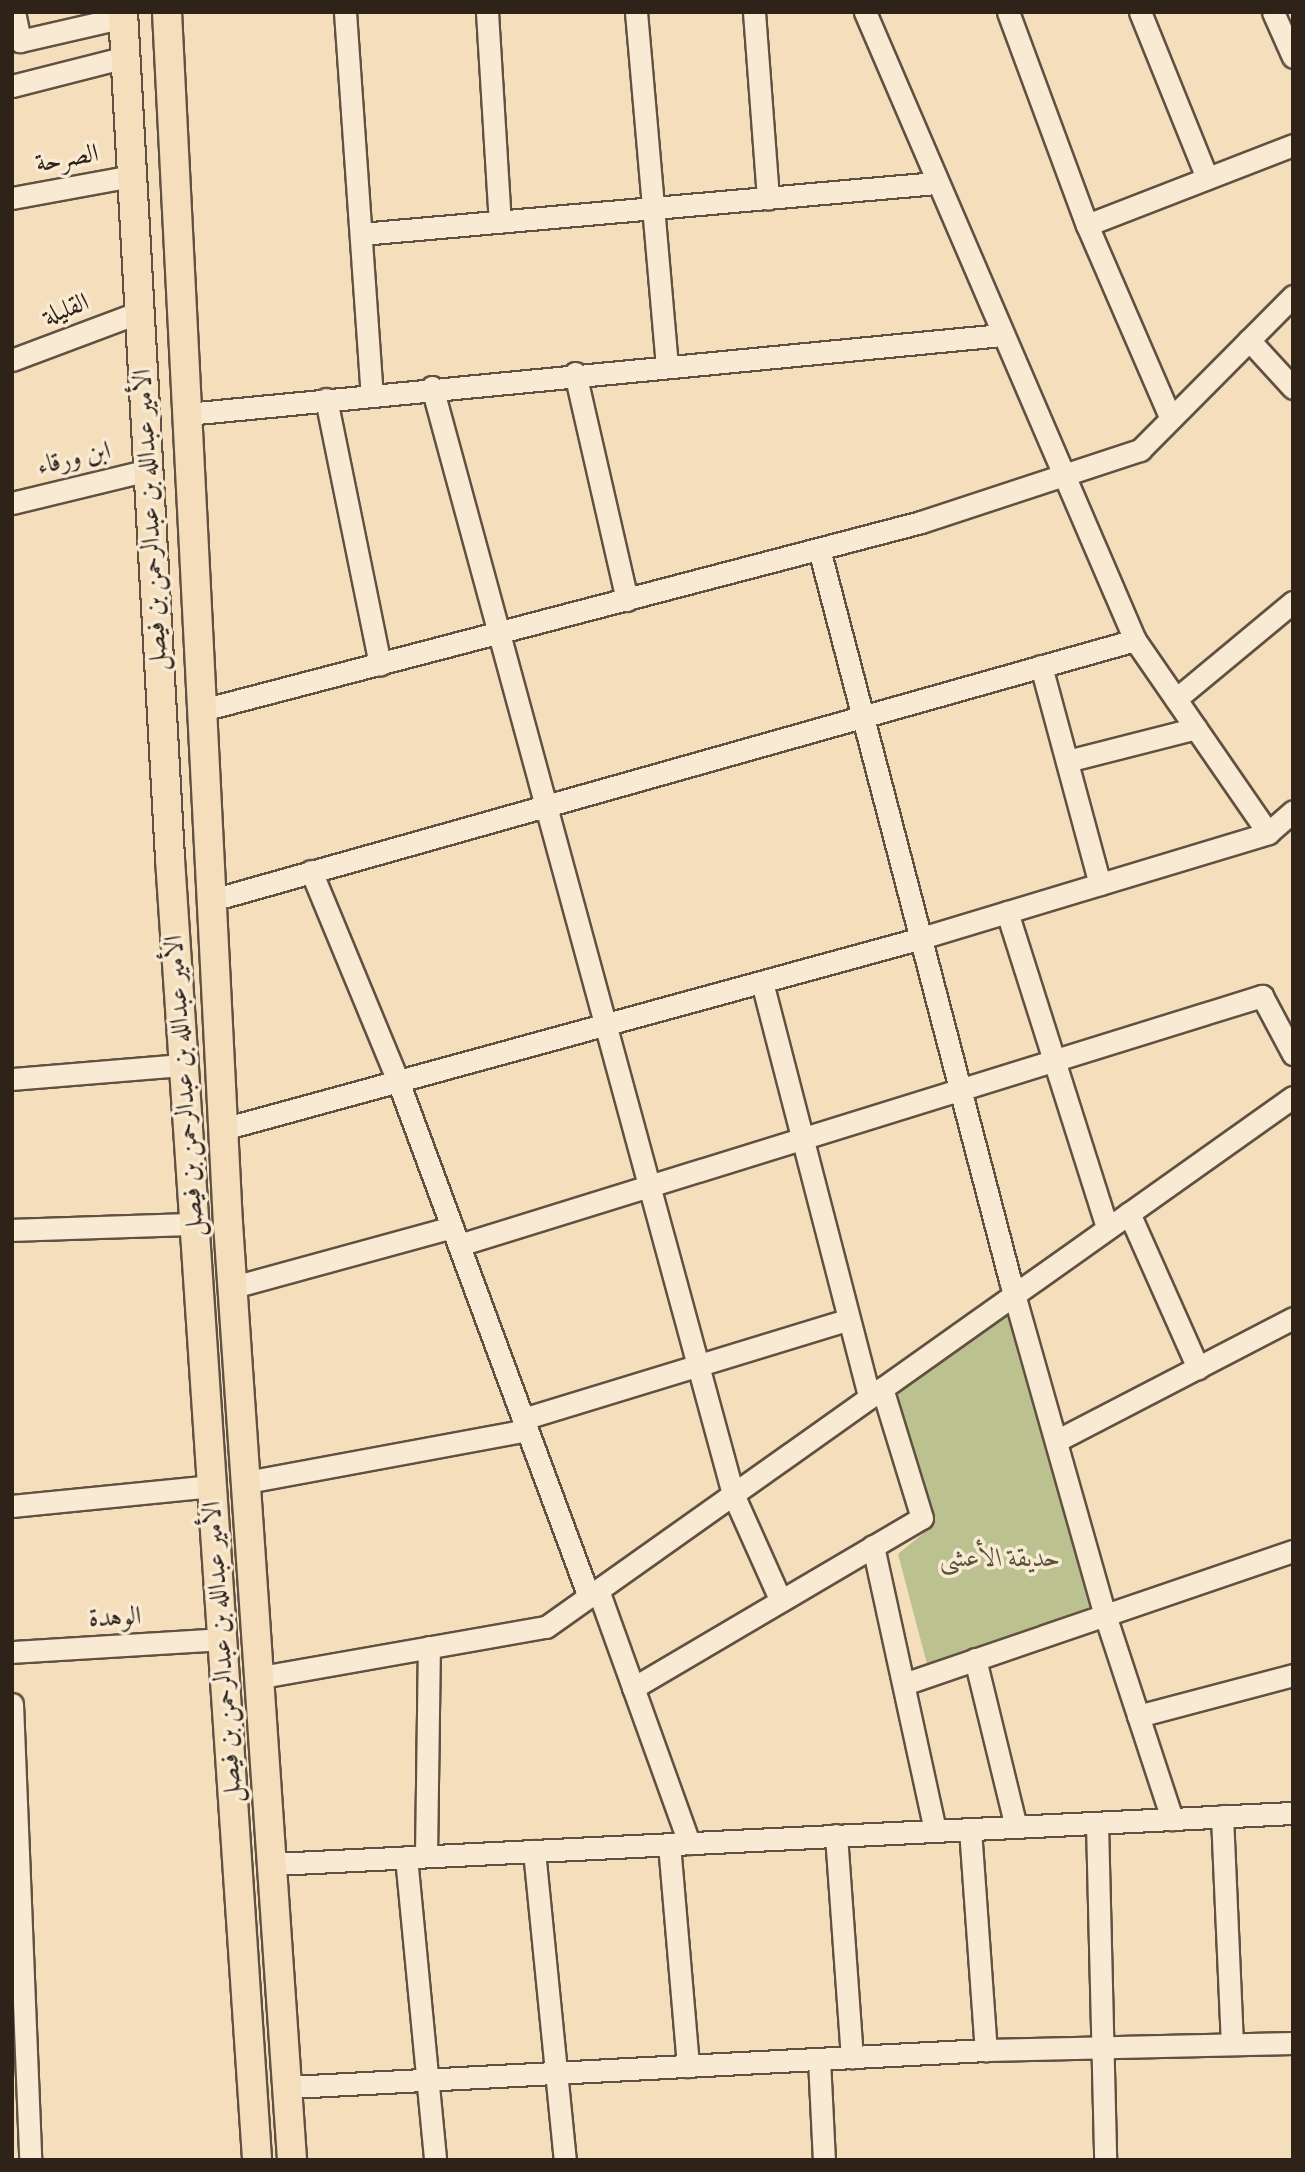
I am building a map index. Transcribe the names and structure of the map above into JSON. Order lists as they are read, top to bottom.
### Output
{
  "streets": {
    "main road": ["الأمير عبدالله بن عبدالرحمن بن فيصل"],
    "street": [
      "الصرحة",
      "القليلة",
      "ابن ورقاء",
      "الوهدة"
    ]
  },
  "crossings": [
    ["الصرحة", "الأمير عبدالله بن عبدالرحمن بن فيصل"],
    ["القليلة", "الأمير عبدالله بن عبدالرحمن بن فيصل"],
    ["ابن ورقاء", "الأمير عبدالله بن عبدالرحمن بن فيصل"],
    ["الأمير عبدالله بن عبدالرحمن بن فيصل", "الوهدة"]
  ],
  "parks": ["حديقة الأعشى"]
}
